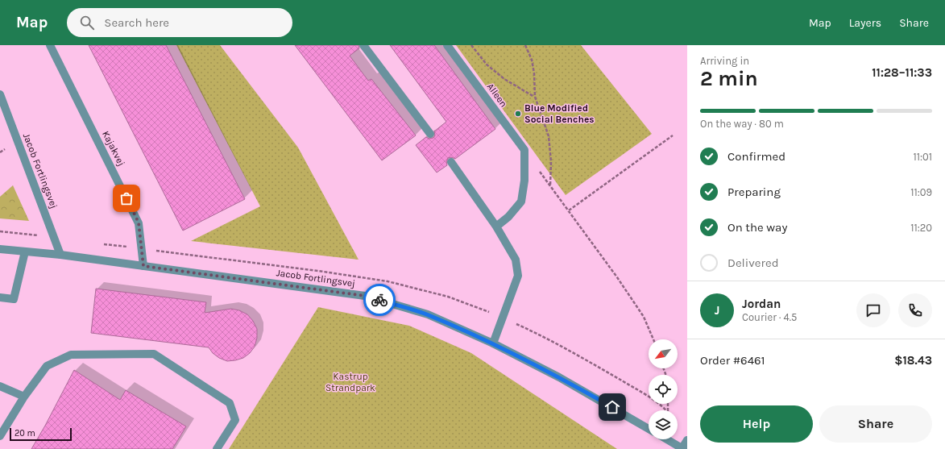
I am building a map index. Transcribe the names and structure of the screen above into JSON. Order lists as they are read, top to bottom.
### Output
{
  "streets": {
    "street": ["Alleen", "Kajakvej", "Jacob Fortlingsvej"]
  },
  "crossings": [
    ["Kajakvej", "Jacob Fortlingsvej"]
  ],
  "parks": ["Kastrup Strandpark"],
  "places": ["Blue Modified Social Benches"],
  "scale_bar": "20 m",
  "north": "bottom left",
  "page": {
    "header": "Map",
    "search": "Search here",
    "nav": ["Map", "Layers", "Share"],
    "heading": ["2 min", "Arriving in", "11:28–11:33"],
    "panel": [
      "Jordan",
      "Courier · 4.5",
      "Order #6461",
      "$18.43"
    ],
    "bar": "On the way · 80 m",
    "list": [
      ["Confirmed", "11:01"],
      ["Preparing", "11:09"],
      ["On the way", "11:20"],
      "Delivered"
    ],
    "round": "J",
    "buttons": ["Help", "Share"],
    "scale": "20 m"
  }
}
